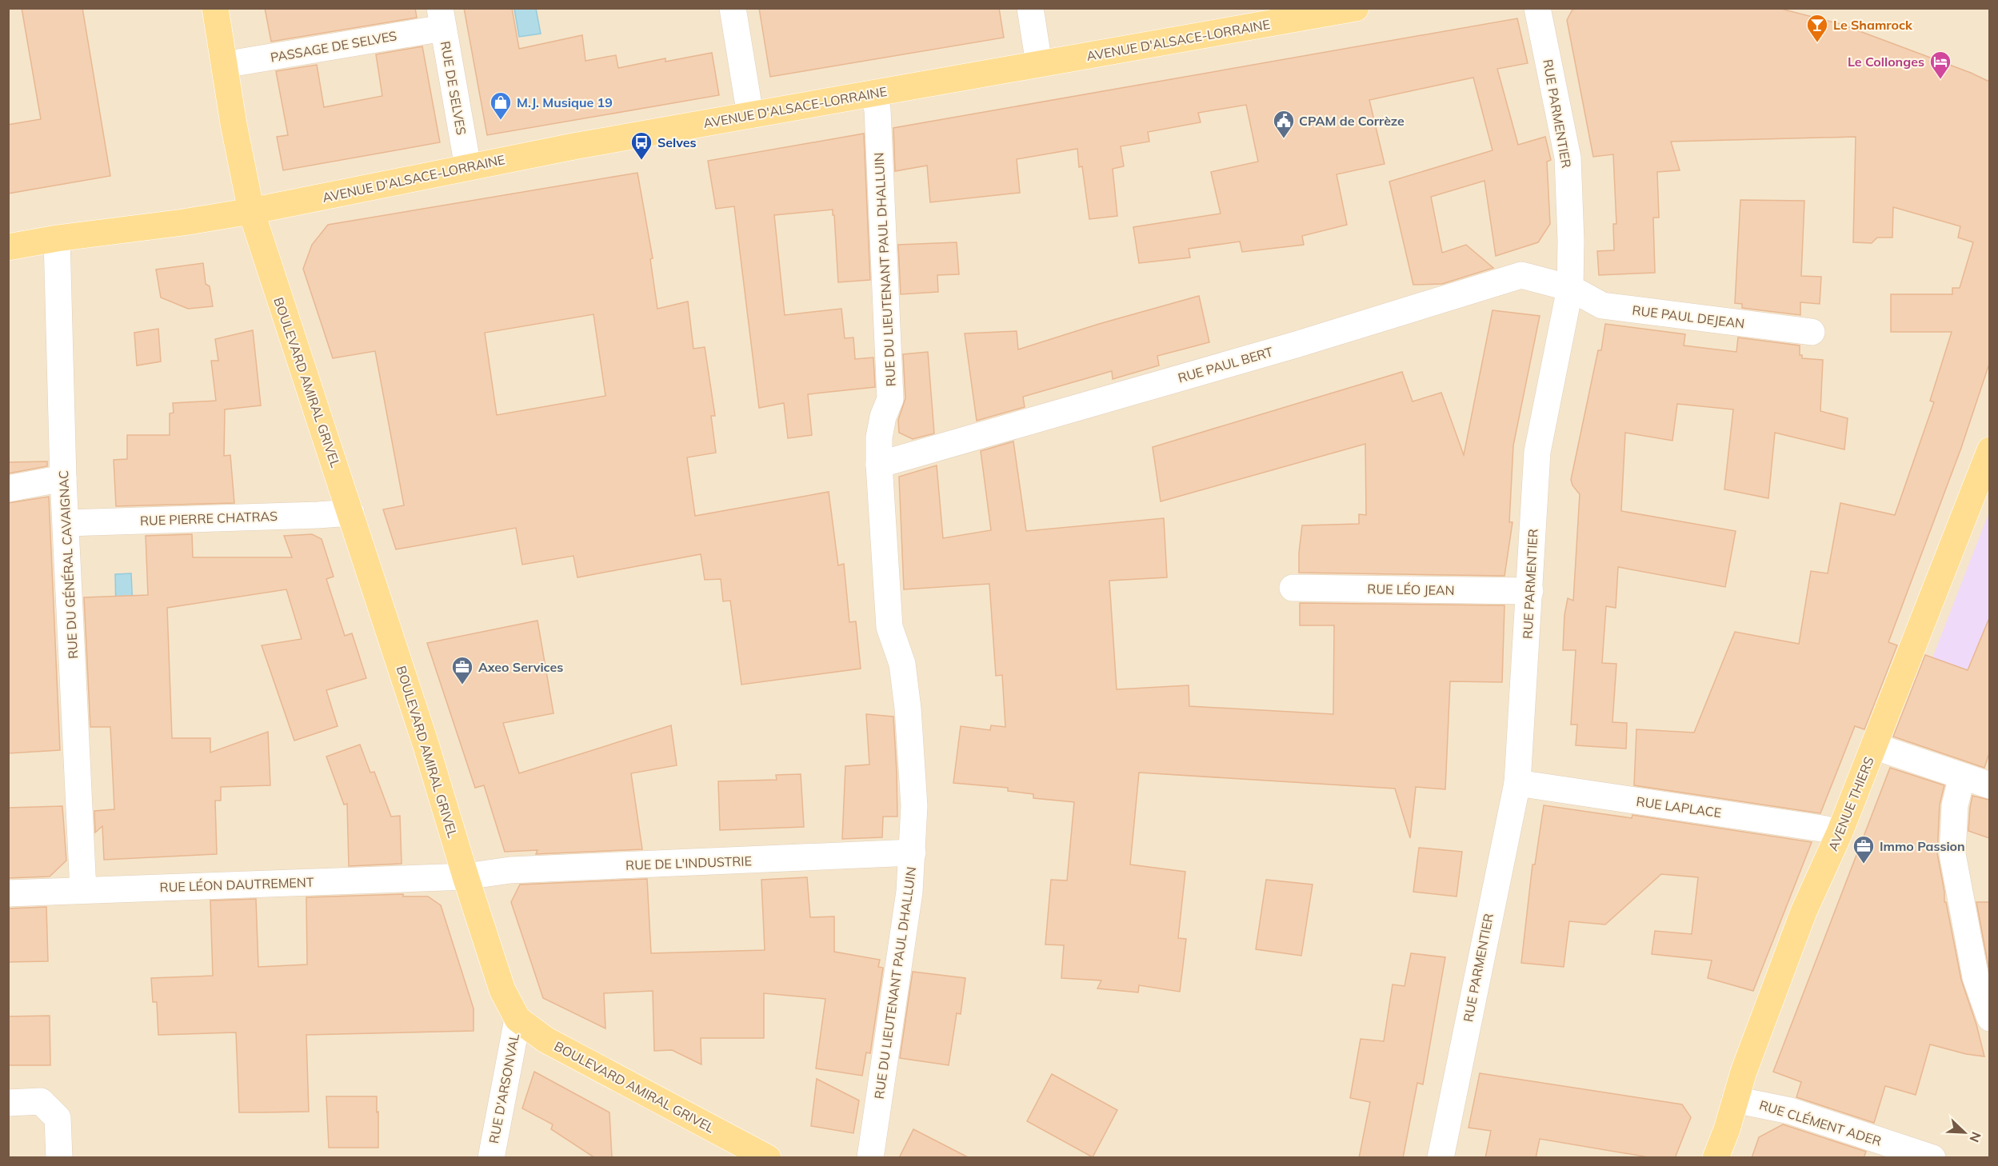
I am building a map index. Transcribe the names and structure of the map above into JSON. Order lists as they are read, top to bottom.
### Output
{
  "streets": {
    "main road": ["AVENUE D'ALSACE-LORRAINE", "BOULEVARD AMIRAL GRIVEL", "AVENUE THIERS"],
    "street": [
      "PASSAGE DE SELVES",
      "RUE DE SELVES",
      "RUE PARMENTIER",
      "RUE DU LIEUTENANT PAUL DHALLUIN",
      "RUE PAUL DEJEAN",
      "RUE PAUL BERT",
      "RUE PIERRE CHATRAS",
      "RUE DU GÉNÉRAL CAVAIGNAC",
      "RUE LÉO JEAN",
      "RUE LAPLACE",
      "RUE DE L'INDUSTRIE",
      "RUE LÉON DAUTREMENT",
      "RUE D'ARSONVAL",
      "RUE CLÉMENT ADER"
    ]
  },
  "crossings": [
    ["AVENUE D'ALSACE-LORRAINE", "RUE DE SELVES"],
    ["AVENUE D'ALSACE-LORRAINE", "RUE DU LIEUTENANT PAUL DHALLUIN"],
    ["AVENUE D'ALSACE-LORRAINE", "BOULEVARD AMIRAL GRIVEL"],
    ["AVENUE D'ALSACE-LORRAINE", "RUE DU GÉNÉRAL CAVAIGNAC"],
    ["PASSAGE DE SELVES", "RUE DE SELVES"],
    ["PASSAGE DE SELVES", "BOULEVARD AMIRAL GRIVEL"],
    ["RUE PARMENTIER", "RUE PAUL DEJEAN"],
    ["RUE PARMENTIER", "RUE PAUL BERT"],
    ["RUE PARMENTIER", "RUE LÉO JEAN"],
    ["RUE PARMENTIER", "RUE LAPLACE"],
    ["RUE DU LIEUTENANT PAUL DHALLUIN", "RUE PAUL BERT"],
    ["RUE DU LIEUTENANT PAUL DHALLUIN", "RUE DE L'INDUSTRIE"],
    ["RUE PAUL DEJEAN", "RUE PAUL BERT"],
    ["BOULEVARD AMIRAL GRIVEL", "RUE PIERRE CHATRAS"],
    ["BOULEVARD AMIRAL GRIVEL", "RUE DE L'INDUSTRIE"],
    ["BOULEVARD AMIRAL GRIVEL", "RUE LÉON DAUTREMENT"],
    ["BOULEVARD AMIRAL GRIVEL", "RUE D'ARSONVAL"],
    ["RUE PIERRE CHATRAS", "RUE DU GÉNÉRAL CAVAIGNAC"],
    ["RUE DU GÉNÉRAL CAVAIGNAC", "RUE LÉON DAUTREMENT"],
    ["AVENUE THIERS", "RUE LAPLACE"],
    ["AVENUE THIERS", "RUE CLÉMENT ADER"],
    ["RUE DE L'INDUSTRIE", "RUE LÉON DAUTREMENT"]
  ],
  "places": {
    "bar": ["Le Shamrock"],
    "hotel": ["Le Collonges"],
    "shop": ["M.J. Musique 19"],
    "public building": ["CPAM de Corrèze"],
    "bus stop": ["Selves"],
    "office": ["Axeo Services", "Immo Passion"]
  },
  "north": "bottom right"
}
